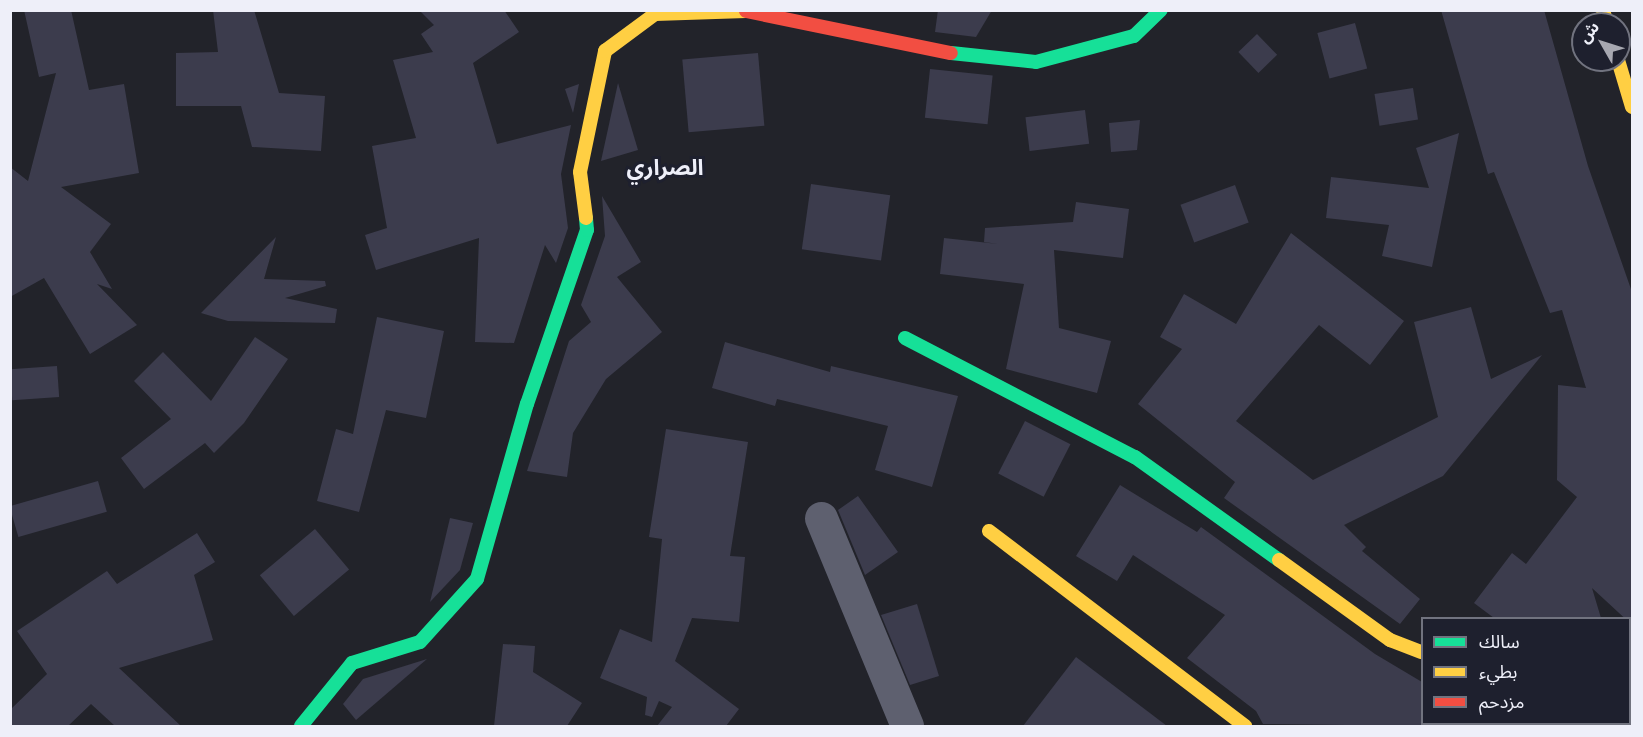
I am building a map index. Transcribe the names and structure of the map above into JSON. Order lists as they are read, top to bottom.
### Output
{
  "districts": ["الصراري"],
  "legend": ["سالك", "بطيء", "مزدحم"],
  "north": "top left"
}
